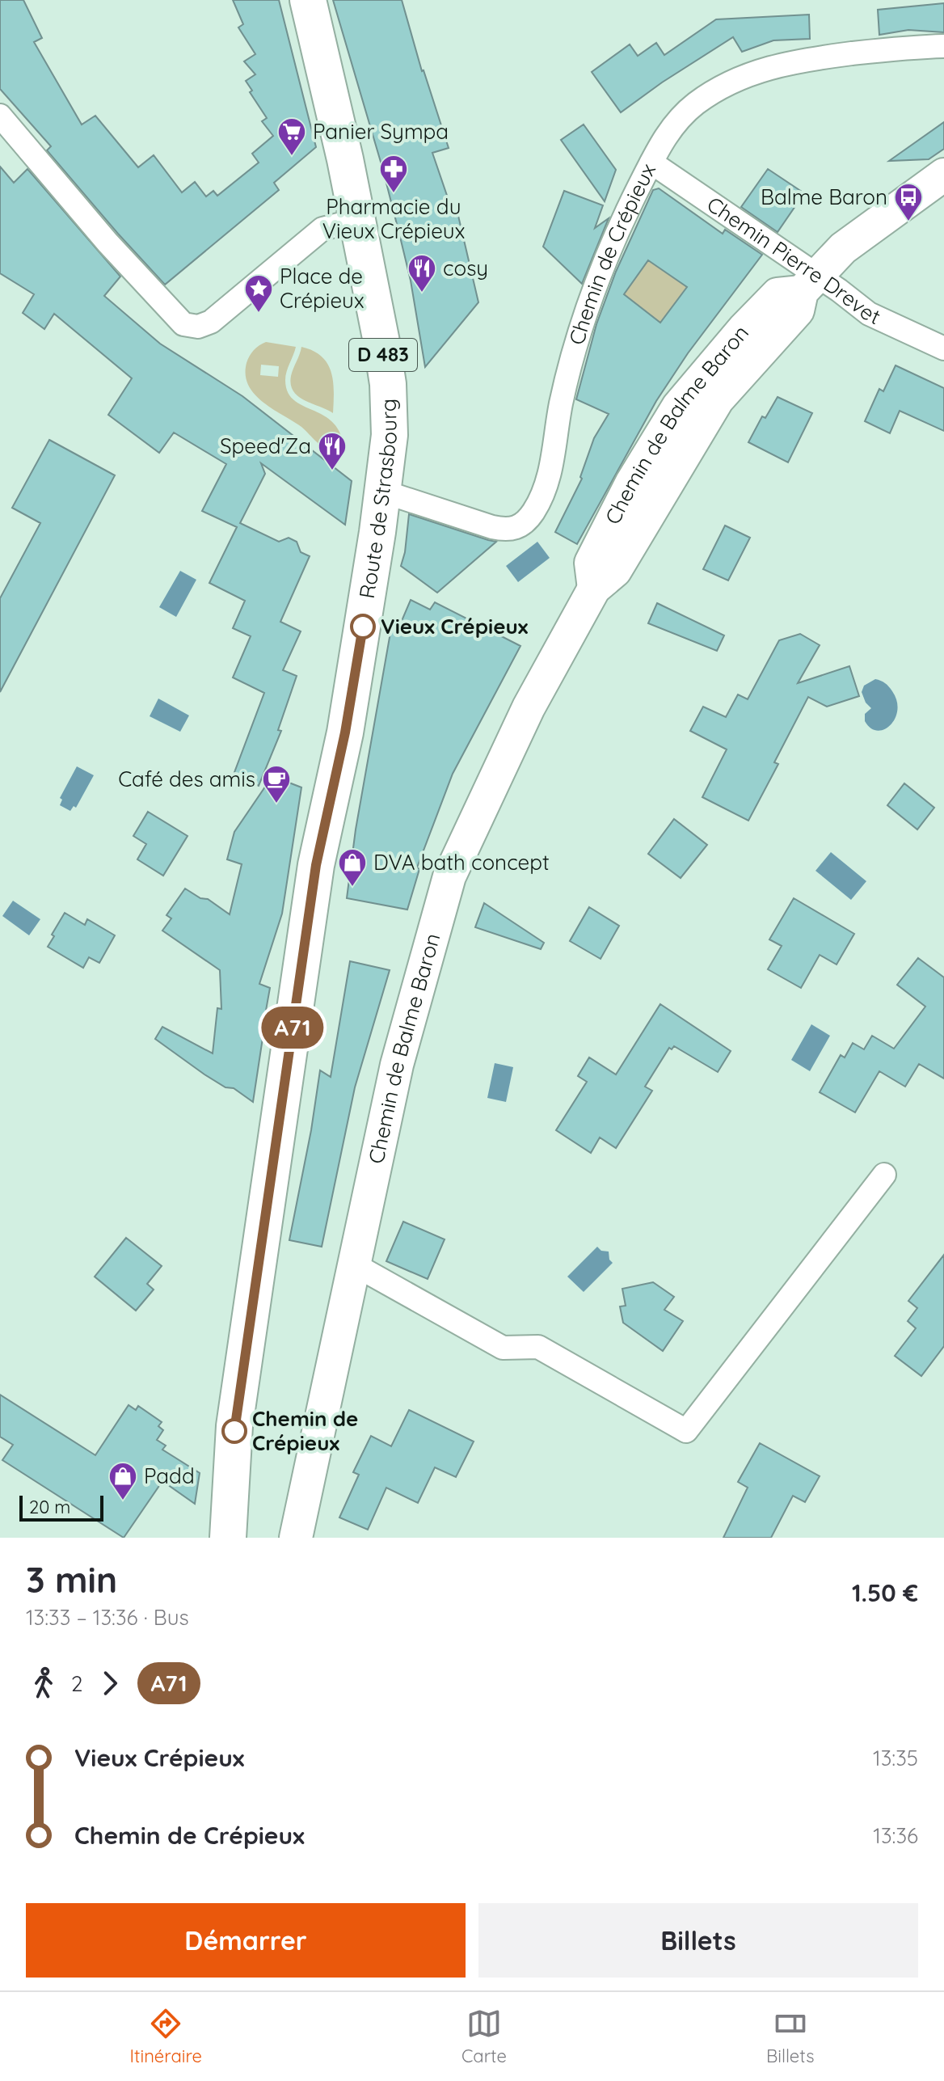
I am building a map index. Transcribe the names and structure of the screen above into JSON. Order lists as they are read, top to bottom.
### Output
{
  "streets": {
    "main road": ["D 483", "Route de Strasbourg"],
    "street": ["Chemin de Crépieux", "Chemin Pierre Drevet", "Chemin de Balme Baron"]
  },
  "crossings": [
    ["Chemin de Crépieux", "Chemin Pierre Drevet"],
    ["Chemin de Crépieux", "Route de Strasbourg"],
    ["Chemin Pierre Drevet", "Chemin de Balme Baron"]
  ],
  "places": {
    "supermarket": ["Panier Sympa"],
    "pharmacy": ["Pharmacie du Vieux Crépieux"],
    "bus stop": ["Balme Baron"],
    "restaurant": ["cosy", "Speed'Za"],
    "place": ["Place de Crépieux"],
    "other": ["Vieux Crépieux", "Chemin de Crépieux"],
    "cafe": ["Café des amis"],
    "shop": ["DVA bath concept", "Padd"]
  },
  "lines": ["bus line A71"],
  "scale_bar": "20 m",
  "page": {
    "on_map": "A71",
    "scale": "20 m",
    "heading": ["3 min", "13:33 – 13:36 · Bus", "1.50 €"],
    "legs": ["2", "A71"],
    "list": [
      {
        "name": "Vieux Crépieux",
        "value": "13:35"
      },
      {
        "name": "Chemin de Crépieux",
        "value": "13:36"
      }
    ],
    "buttons": ["Démarrer", "Billets"],
    "tabs": ["Itinéraire", "Carte", "Billets"]
  }
}
